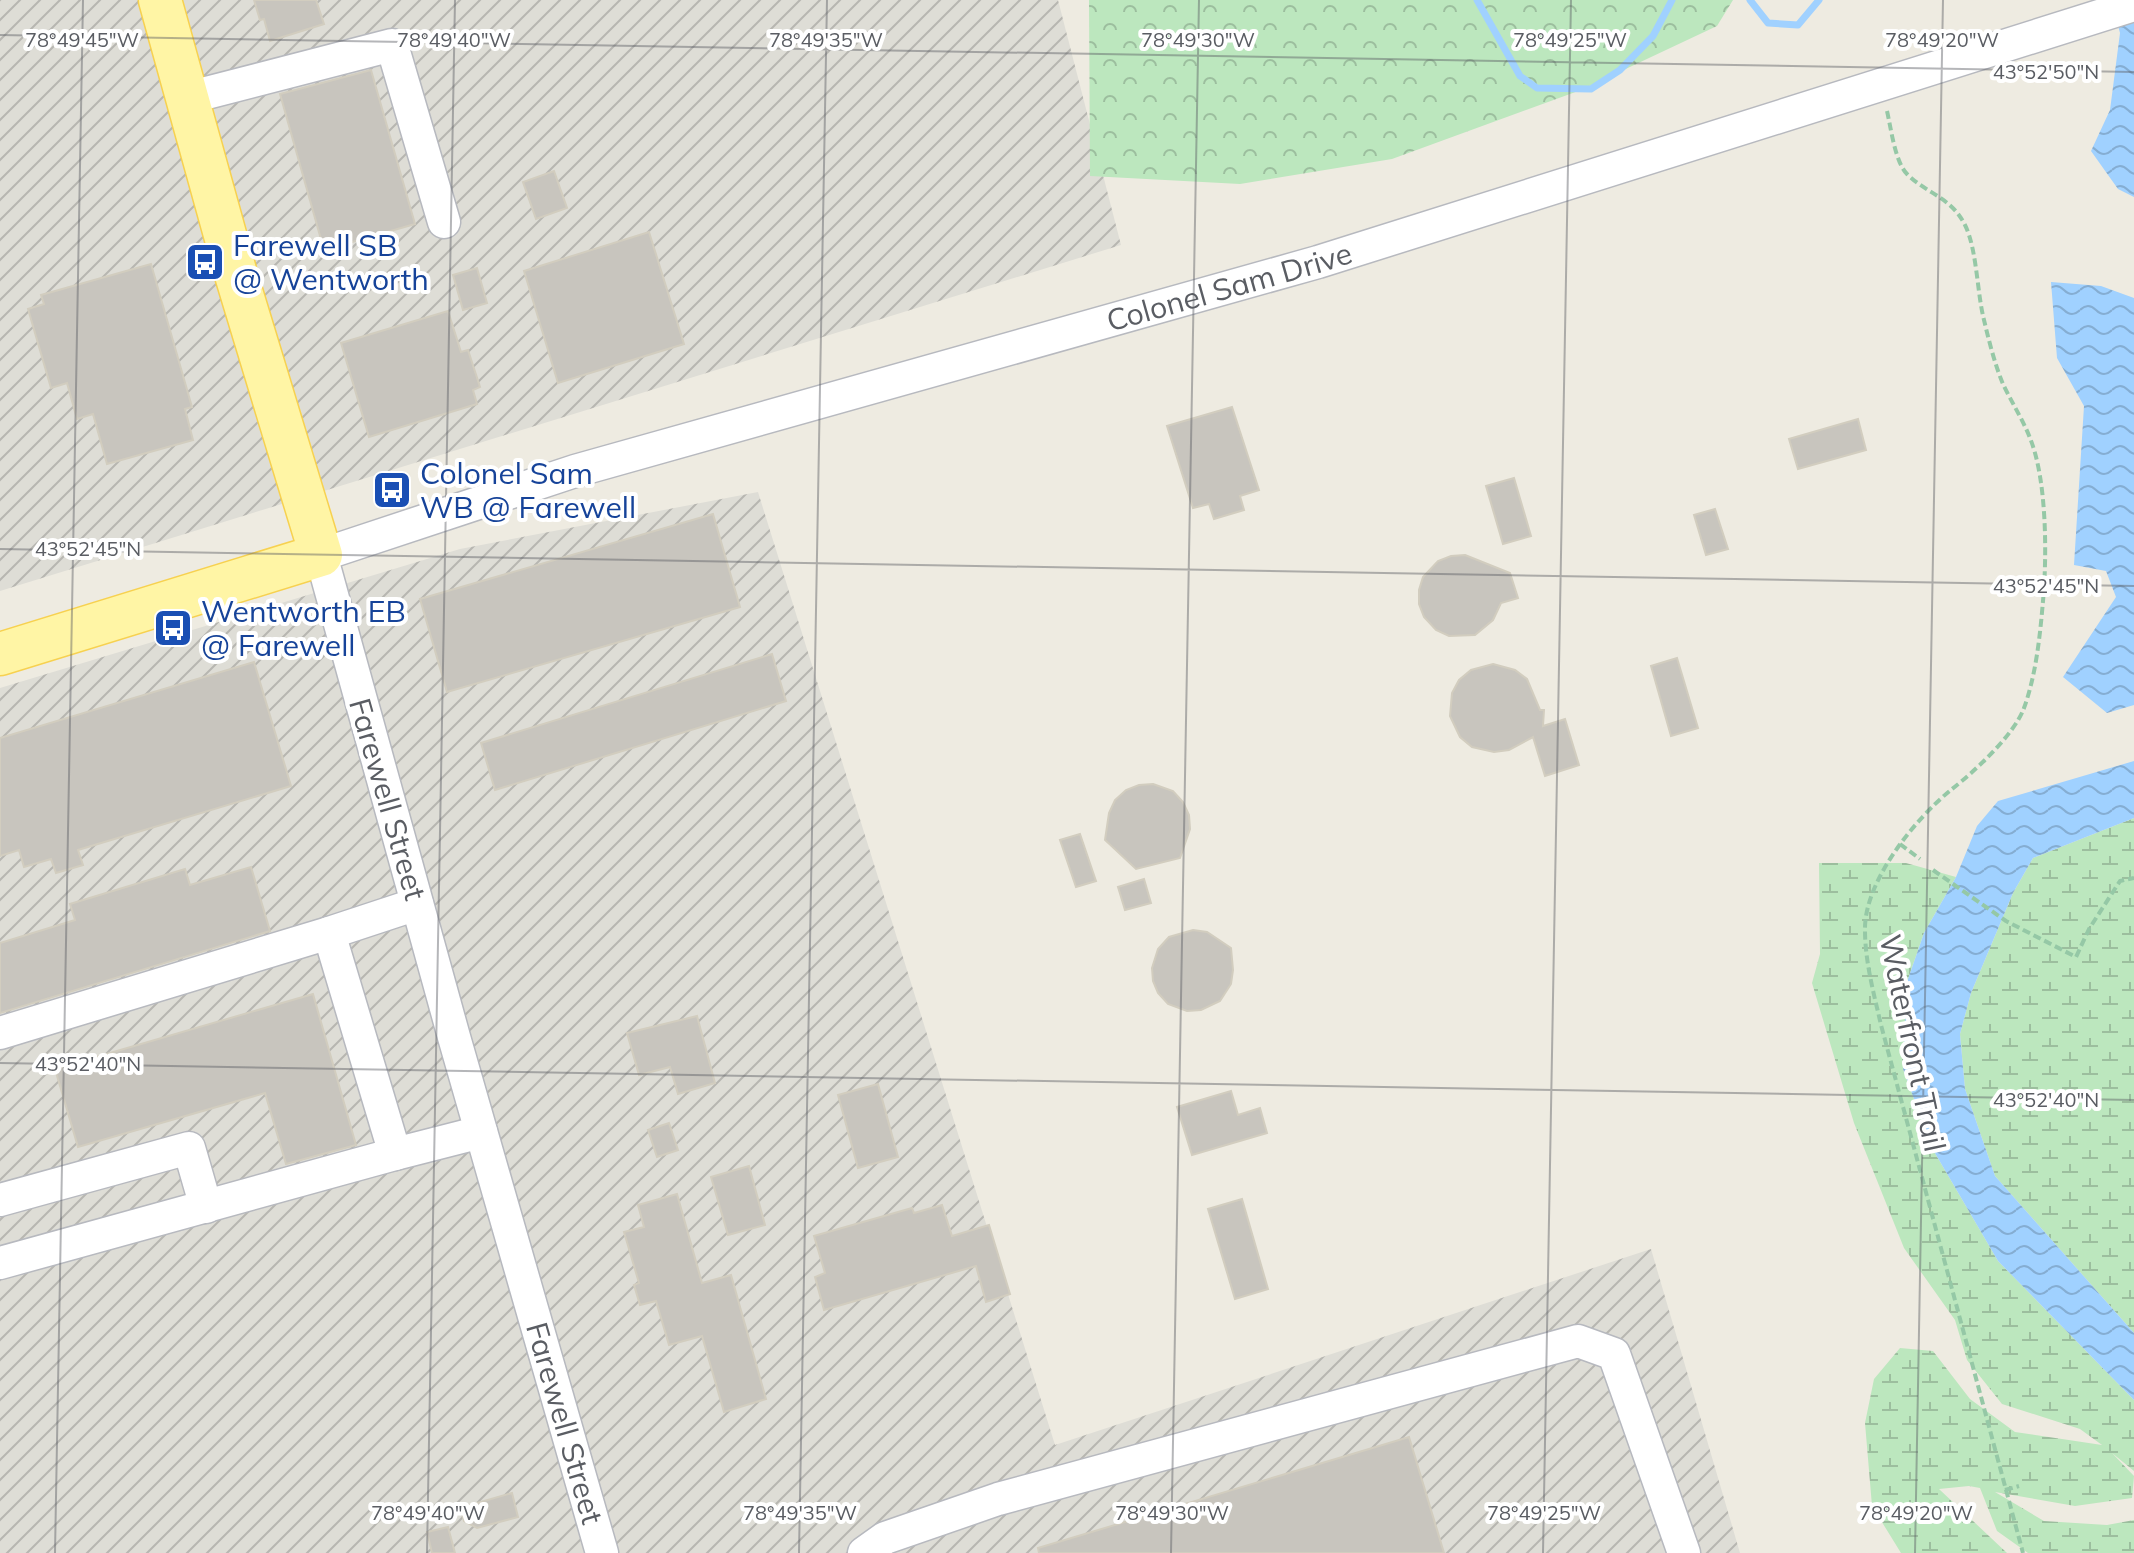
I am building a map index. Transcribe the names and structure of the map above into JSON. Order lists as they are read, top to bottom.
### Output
{
  "streets": {
    "main road": ["Farewell Street"],
    "street": ["Colonel Sam Drive"],
    "path": ["Waterfront Trail"]
  },
  "crossings": [
    ["Colonel Sam Drive", "Farewell Street"]
  ],
  "places": {
    "bus stop": ["Farewell SB @ Wentworth", "Colonel Sam WB @ Farewell", "Wentworth EB @ Farewell"]
  },
  "coordinates": [
    "78°49'45\"W",
    "78°49'40\"W",
    "78°49'35\"W",
    "78°49'30\"W",
    "78°49'25\"W",
    "78°49'20\"W",
    "43°52'50\"N",
    "43°52'45\"N",
    "43°52'40\"N"
  ]
}
